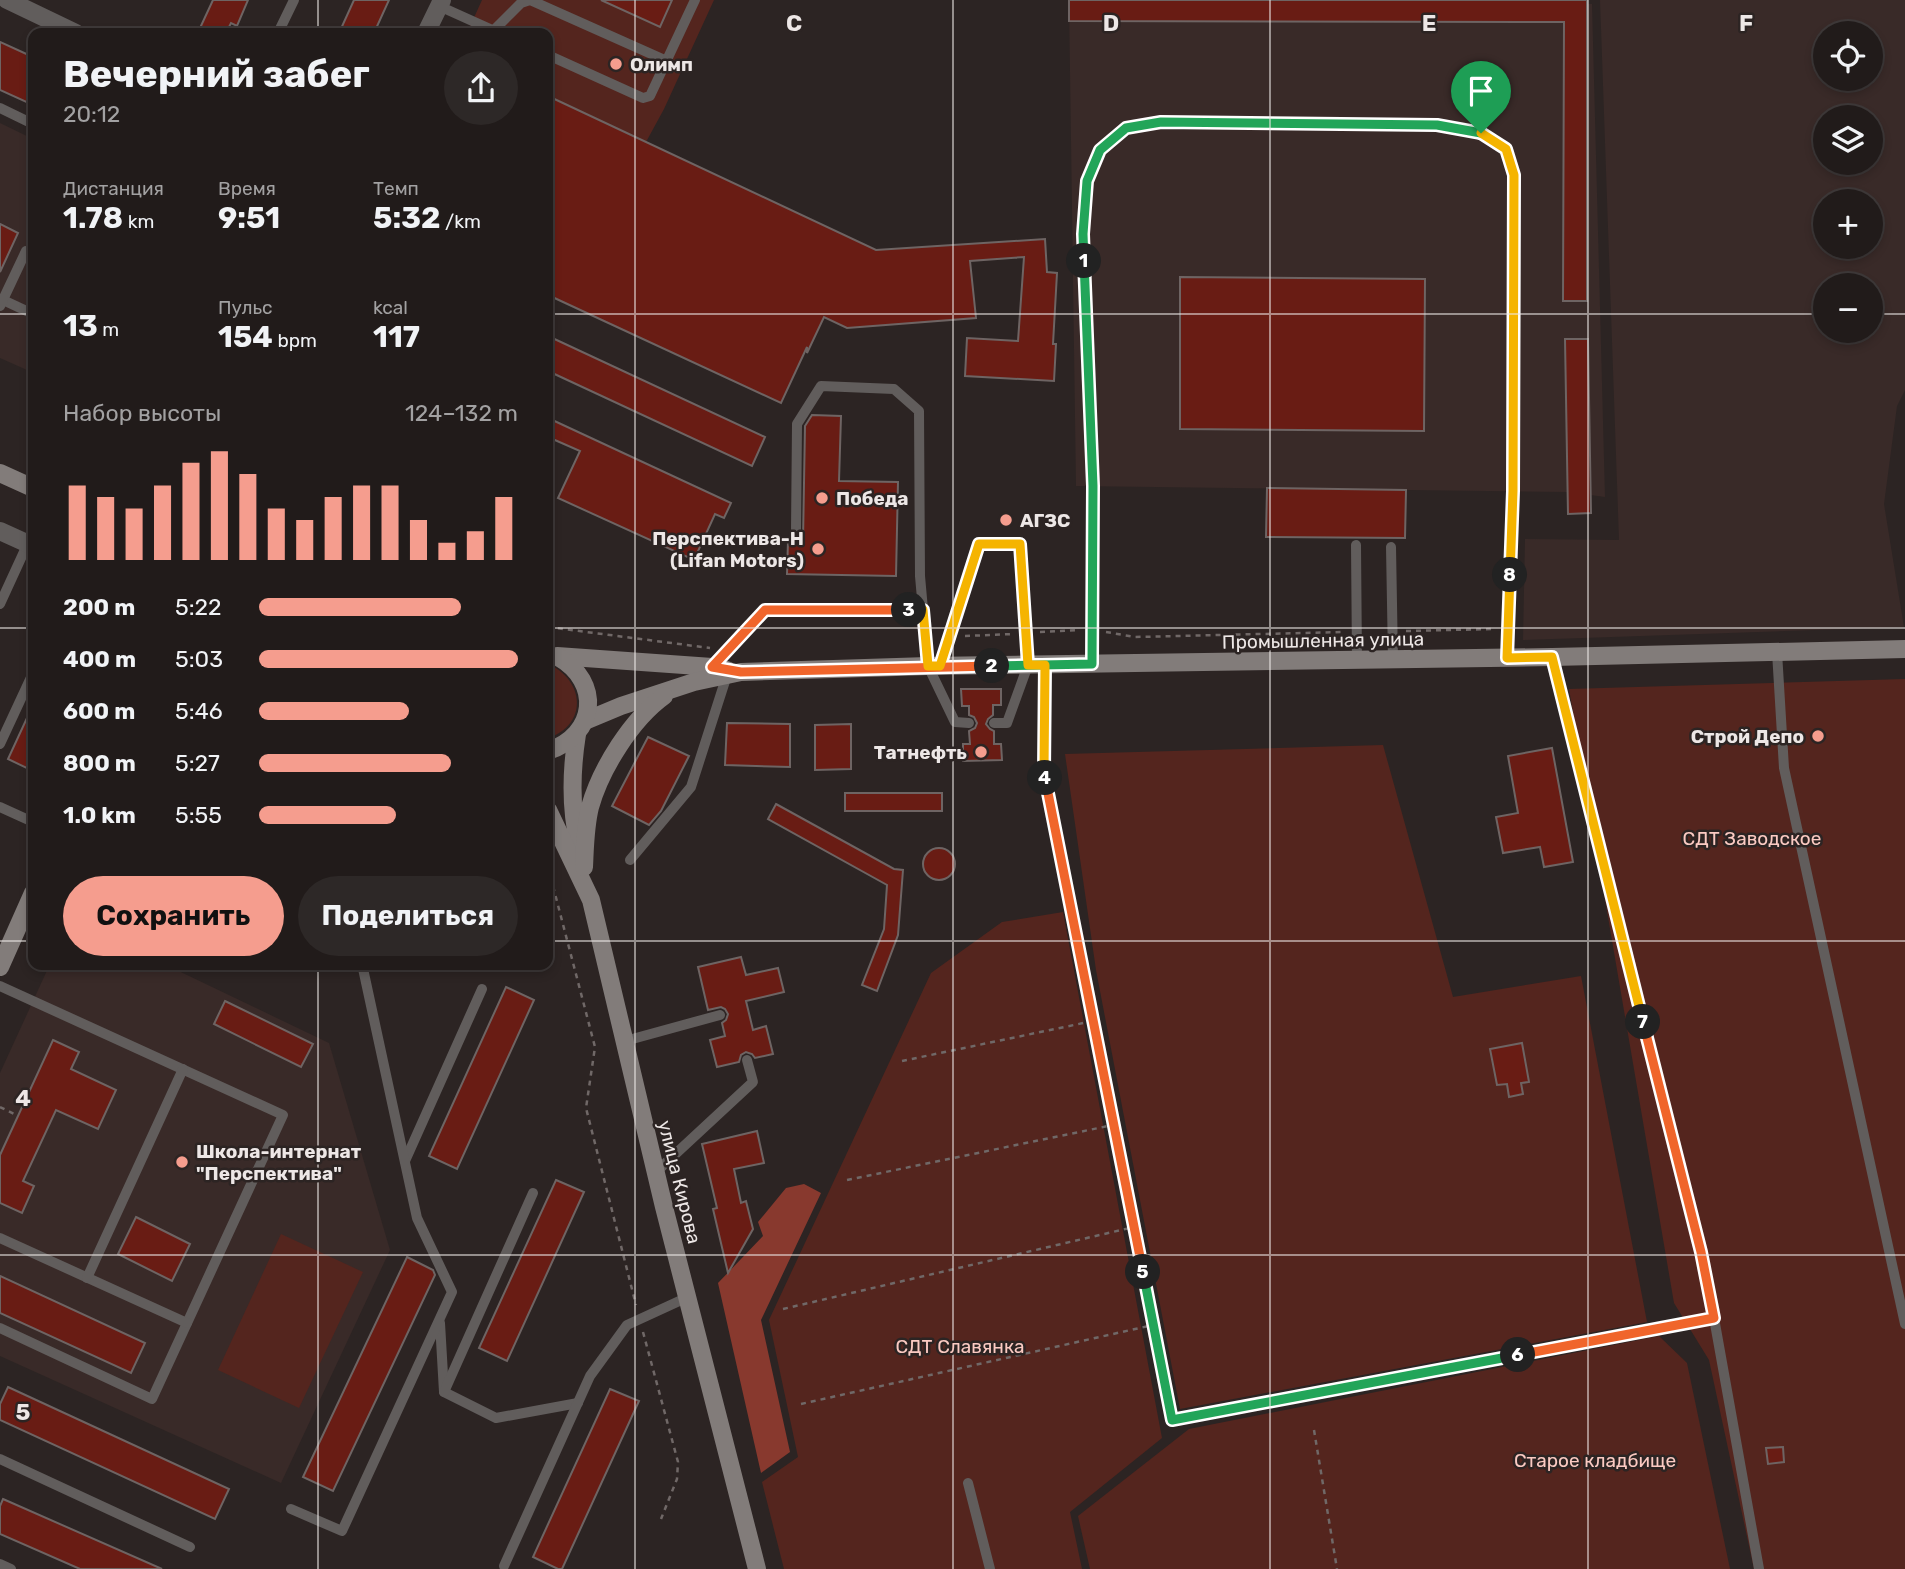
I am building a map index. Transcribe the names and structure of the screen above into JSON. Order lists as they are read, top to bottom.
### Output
{
  "streets": {
    "main road": ["Промышленная улица", "улица Кирова"]
  },
  "parks": ["СДТ Заводское", "СДТ Славянка", "Старое кладбище"],
  "places": [
    "Олимп",
    "Победа",
    "АГЗС",
    "Перспектива-Н (Lifan Motors)",
    "Строй Депо",
    "Татнефть",
    "Школа-интернат \"Перспектива\""
  ],
  "page": {
    "map_buttons": ["+", "−"],
    "heading": ["Вечерний забег", "20:12"],
    "stats": [
      ["Дистанция", "1.78 km"],
      ["Время", "9:51"],
      ["Темп", "5:32 /km"],
      ["13 m"],
      ["Пульс", "154 bpm"],
      ["kcal", "117"]
    ],
    "pins": [
      "1",
      "8",
      "3",
      "2",
      "4",
      "7",
      "5",
      "6"
    ],
    "chart": ["Набор высоты", "124–132 m"],
    "list": [
      {
        "name": "200 m",
        "note": "5:22"
      },
      {
        "name": "400 m",
        "note": "5:03"
      },
      {
        "name": "600 m",
        "note": "5:46"
      },
      {
        "name": "800 m",
        "note": "5:27"
      },
      {
        "name": "1.0 km",
        "note": "5:55"
      }
    ],
    "buttons": ["Сохранить", "Поделиться"]
  },
  "grid": {
    "columns": [
      "C",
      "D",
      "E",
      "F"
    ],
    "rows": ["4", "5"]
  }
}
